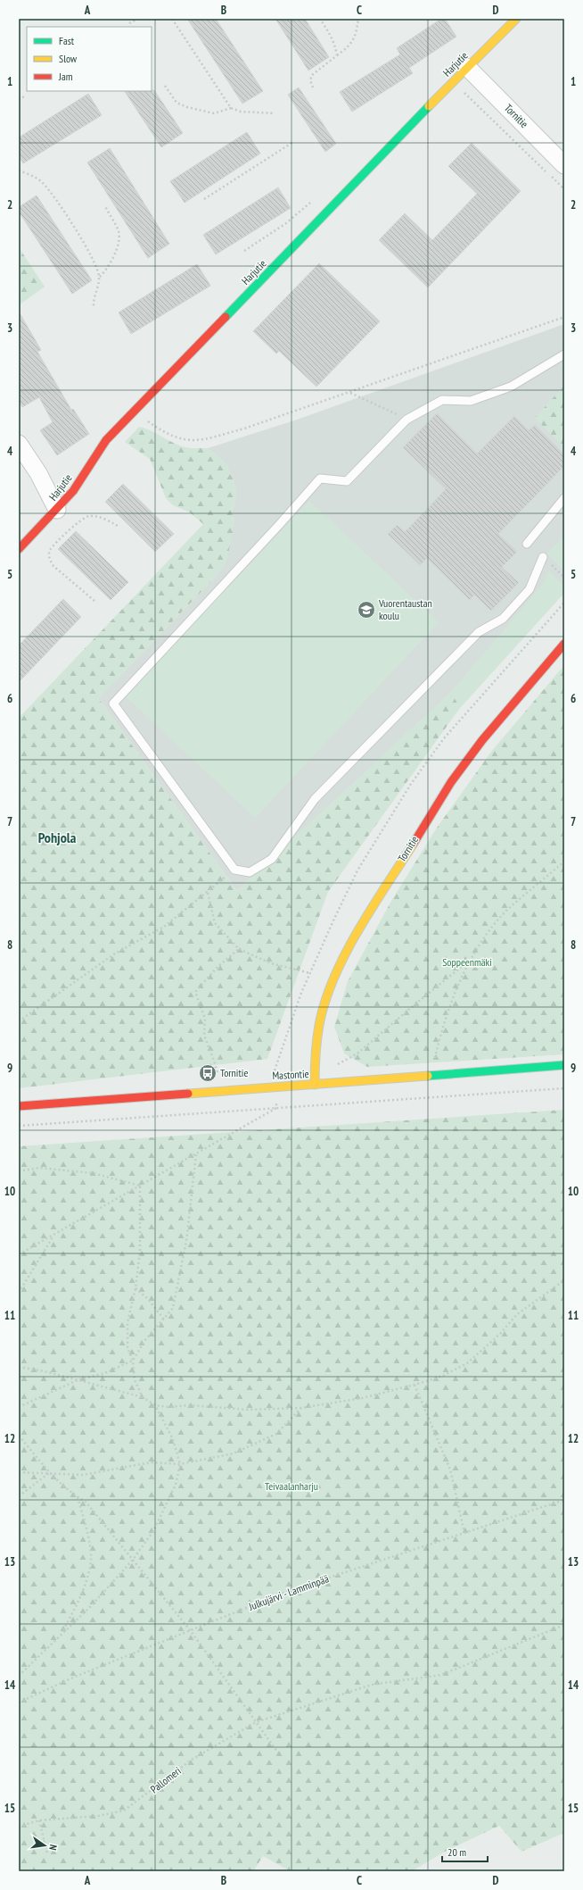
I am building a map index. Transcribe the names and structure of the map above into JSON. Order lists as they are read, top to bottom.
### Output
{
  "streets": {
    "street": ["Harjutie", "Tornitie", "Mastontie"],
    "path": ["Julkujärvi - Lamminpää", "Pallomeri"]
  },
  "crossings": [
    ["Harjutie", "Tornitie"],
    ["Tornitie", "Mastontie"]
  ],
  "districts": ["Pohjola"],
  "parks": ["Soppeenmäki", "Teivaalanharju"],
  "places": {
    "school or university": ["Vuorentaustan koulu"],
    "bus stop": ["Tornitie"]
  },
  "legend": ["Fast", "Slow", "Jam"],
  "scale_bar": "20 m",
  "north": "right",
  "grid": {
    "columns": [
      "A",
      "B",
      "C",
      "D"
    ],
    "rows": [
      "1",
      "2",
      "3",
      "4",
      "5",
      "6",
      "7",
      "8",
      "9",
      "10",
      "11",
      "12",
      "13",
      "14",
      "15"
    ]
  }
}
